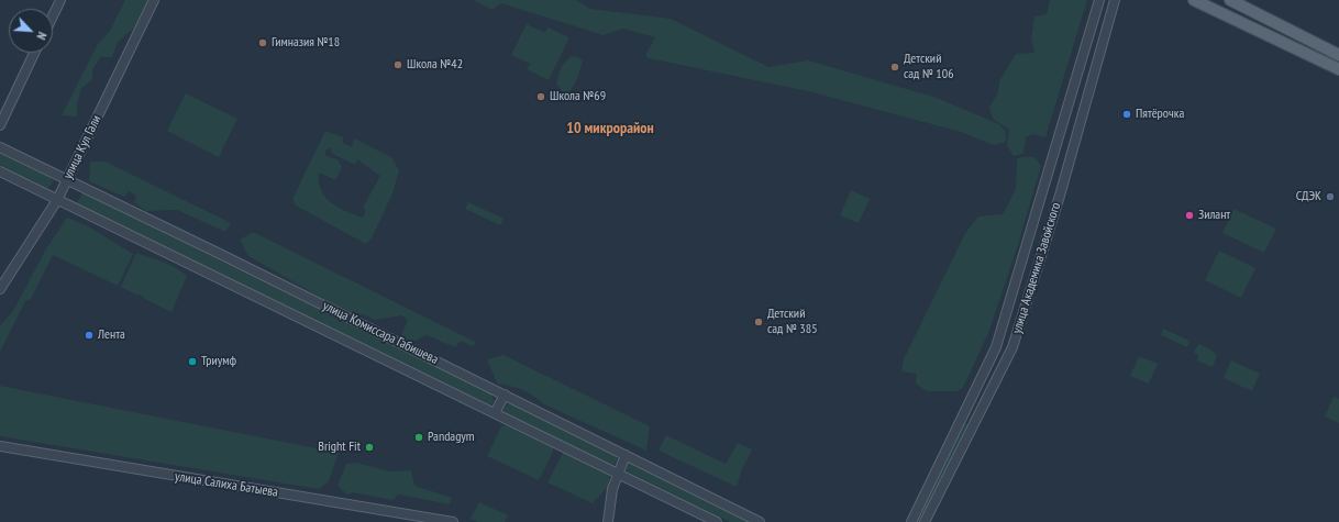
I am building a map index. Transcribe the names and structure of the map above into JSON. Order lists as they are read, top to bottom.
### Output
{
  "streets": {
    "street": [
      "улица Кул Гали",
      "улица Академика Завойского",
      "улица Комиссара Габишева",
      "улица Салиха Батыева"
    ]
  },
  "crossings": [
    ["улица Кул Гали", "улица Комиссара Габишева"]
  ],
  "districts": ["10 микрорайон"],
  "places": [
    "Гимназия №18",
    "Школа №42",
    "Детский сад № 106",
    "Школа №69",
    "Пятёрочка",
    "СДЭК",
    "Зилант",
    "Детский сад № 385",
    "Лента",
    "Триумф",
    "Pandagym",
    "Bright Fit"
  ],
  "north": "bottom right"
}
